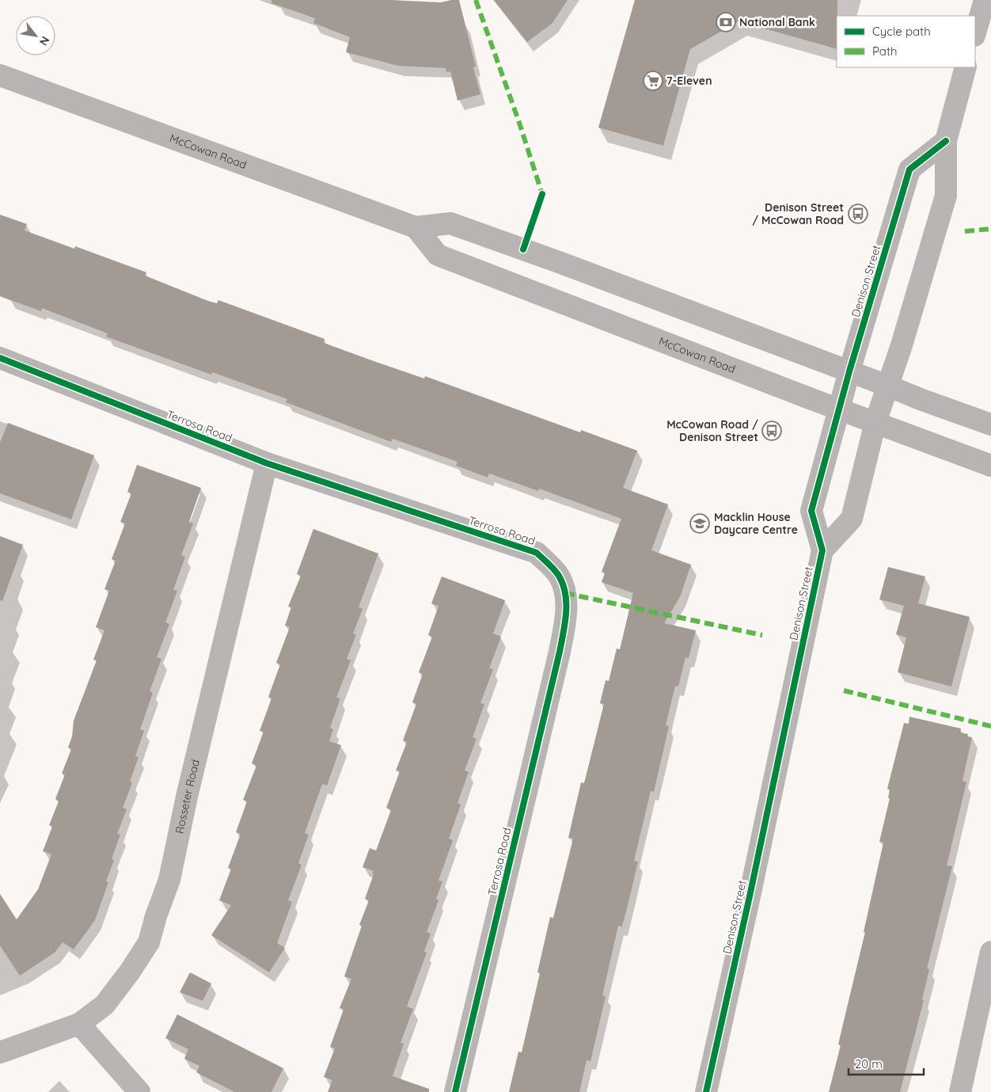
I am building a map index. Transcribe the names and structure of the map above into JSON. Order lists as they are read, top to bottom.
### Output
{
  "streets": {
    "main road": ["McCowan Road"],
    "street": ["Denison Street", "Terrosa Road", "Rosseter Road"]
  },
  "crossings": [
    ["McCowan Road", "Denison Street"],
    ["Terrosa Road", "Rosseter Road"]
  ],
  "places": {
    "bank": ["National Bank"],
    "supermarket": ["7-Eleven"],
    "bus stop": ["Denison Street / McCowan Road", "McCowan Road / Denison Street"],
    "school or university": ["Macklin House Daycare Centre"]
  },
  "legend": ["Cycle path", "Path"],
  "scale_bar": "20 m",
  "north": "bottom right"
}
